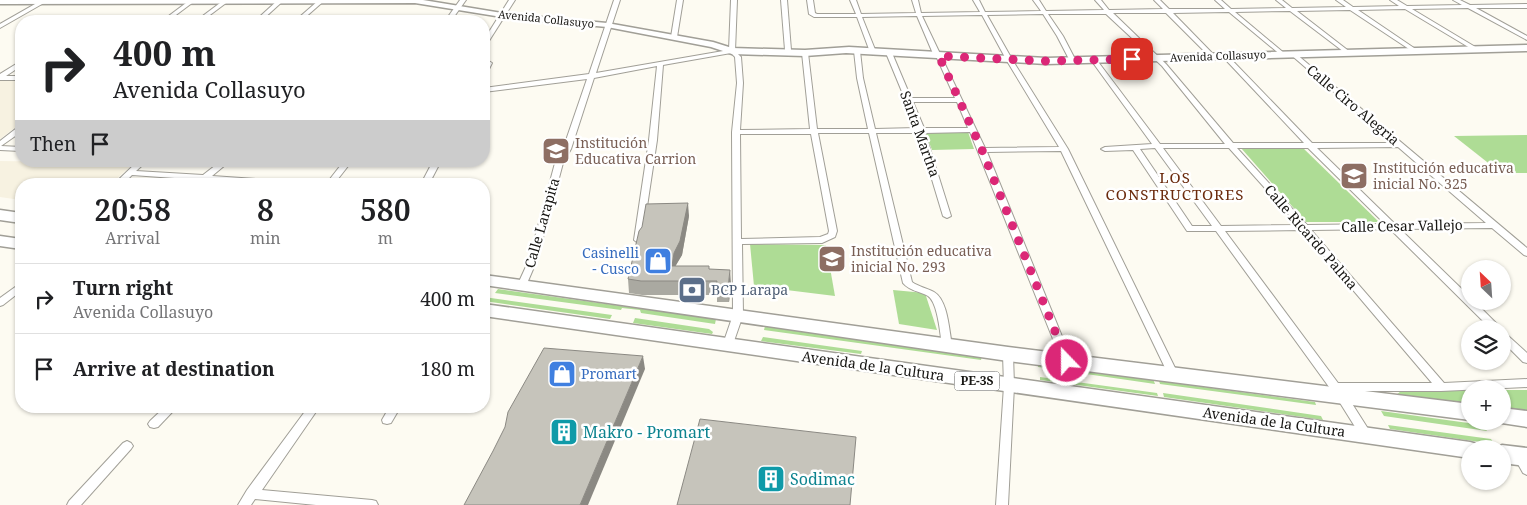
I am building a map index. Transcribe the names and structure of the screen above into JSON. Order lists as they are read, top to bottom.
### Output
{
  "streets": {
    "highway": ["Avenida de la Cultura", "PE-3S"],
    "street": [
      "Avenida Collasuyo",
      "Calle Ciro Alegria",
      "Santa Martha",
      "Calle Larapita",
      "Calle Cesar Vallejo",
      "Calle Ricardo Palma"
    ]
  },
  "crossings": [
    ["Avenida Collasuyo", "Calle Ciro Alegria"],
    ["Avenida Collasuyo", "Santa Martha"],
    ["Avenida Collasuyo", "Calle Larapita"],
    ["Avenida Collasuyo", "Calle Ricardo Palma"],
    ["Calle Ciro Alegria", "Calle Cesar Vallejo"],
    ["Calle Larapita", "PE-3S"],
    ["Calle Cesar Vallejo", "Calle Ricardo Palma"]
  ],
  "districts": ["LOS CONSTRUCTORES"],
  "places": {
    "school or university": ["Institución Educativa Carrion", "Institución educativa inicial No. 325", "Institución educativa inicial No. 293"],
    "shop": ["Casinelli - Cusco", "Promart"],
    "bank": ["BCP Larapa"],
    "building": ["Makro - Promart", "Sodimac"]
  },
  "north": "top left",
  "page": {
    "turn": ["400 m", "Avenida Collasuyo"],
    "then": "Then",
    "eta": [
      "20:58",
      "Arrival",
      "8",
      "min",
      "580",
      "m"
    ],
    "map_buttons": ["+", "−"],
    "list": [
      {
        "name": "Turn right",
        "note": "Avenida Collasuyo",
        "value": "400 m"
      },
      {
        "name": "Arrive at destination",
        "value": "180 m"
      }
    ]
  }
}
